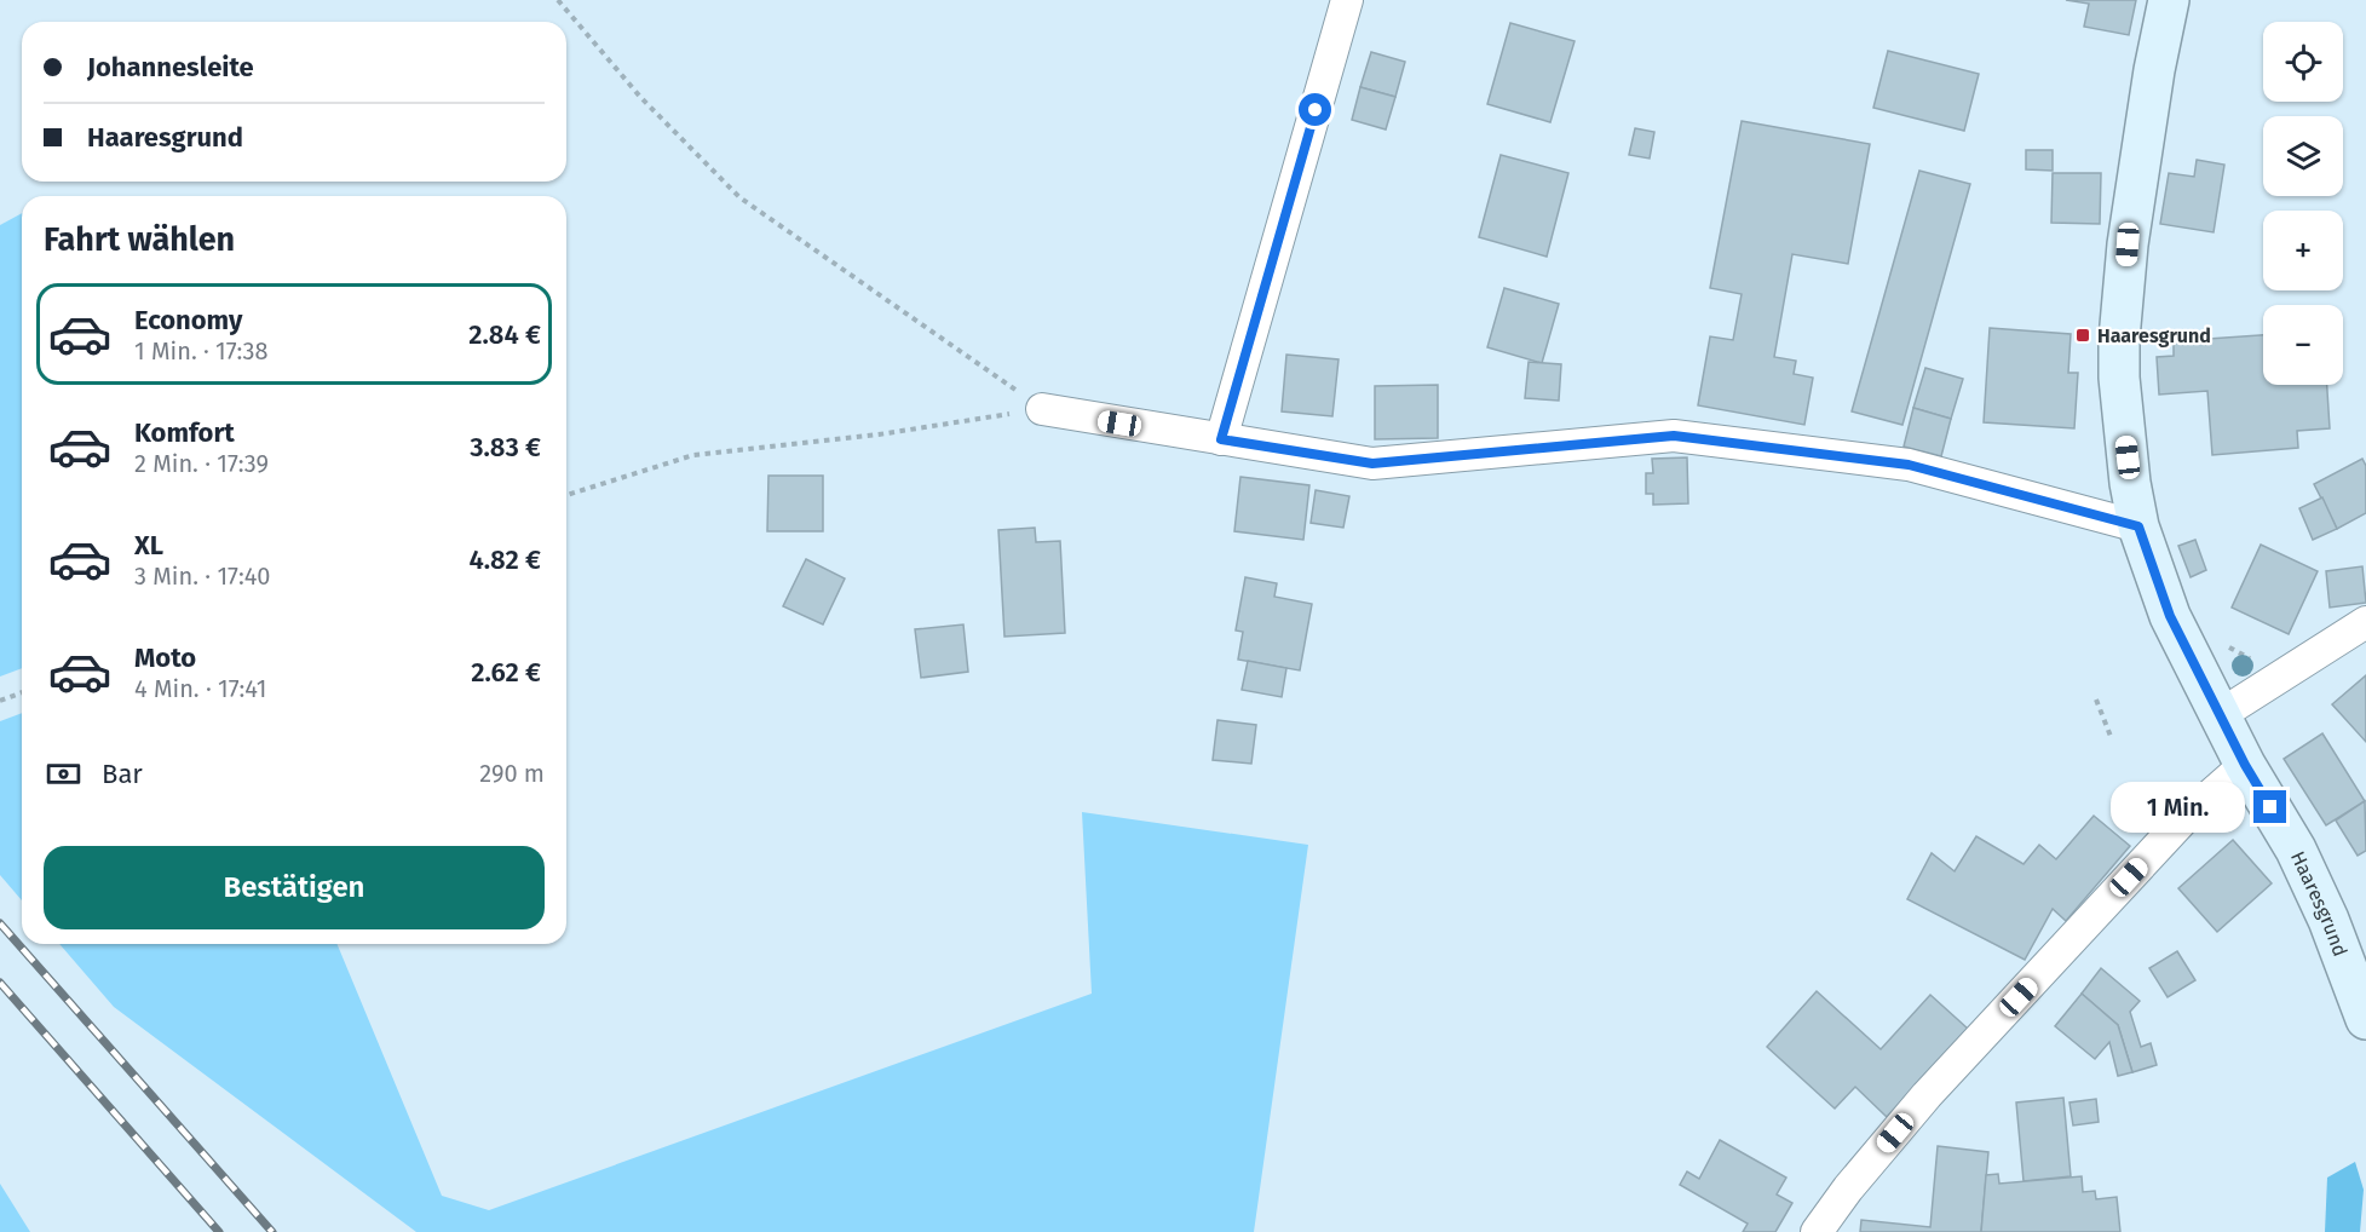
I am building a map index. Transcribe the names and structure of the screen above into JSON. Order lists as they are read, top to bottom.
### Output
{
  "streets": {
    "street": ["Haaresgrund"]
  },
  "places": {
    "transit": ["Haaresgrund"]
  },
  "page": {
    "map_buttons": ["+", "−"],
    "banner": ["Johannesleite", "Haaresgrund"],
    "heading": "Fahrt wählen",
    "list": [
      {
        "name": "Economy",
        "note": "1 Min. · 17:38",
        "value": "2.84 €"
      },
      {
        "name": "Komfort",
        "note": "2 Min. · 17:39",
        "value": "3.83 €"
      },
      {
        "name": "XL",
        "note": "3 Min. · 17:40",
        "value": "4.82 €"
      },
      {
        "name": "Moto",
        "note": "4 Min. · 17:41",
        "value": "2.62 €"
      }
    ],
    "pay": ["Bar", "290 m"],
    "bubble": "1 Min.",
    "buttons": "Bestätigen"
  }
}
